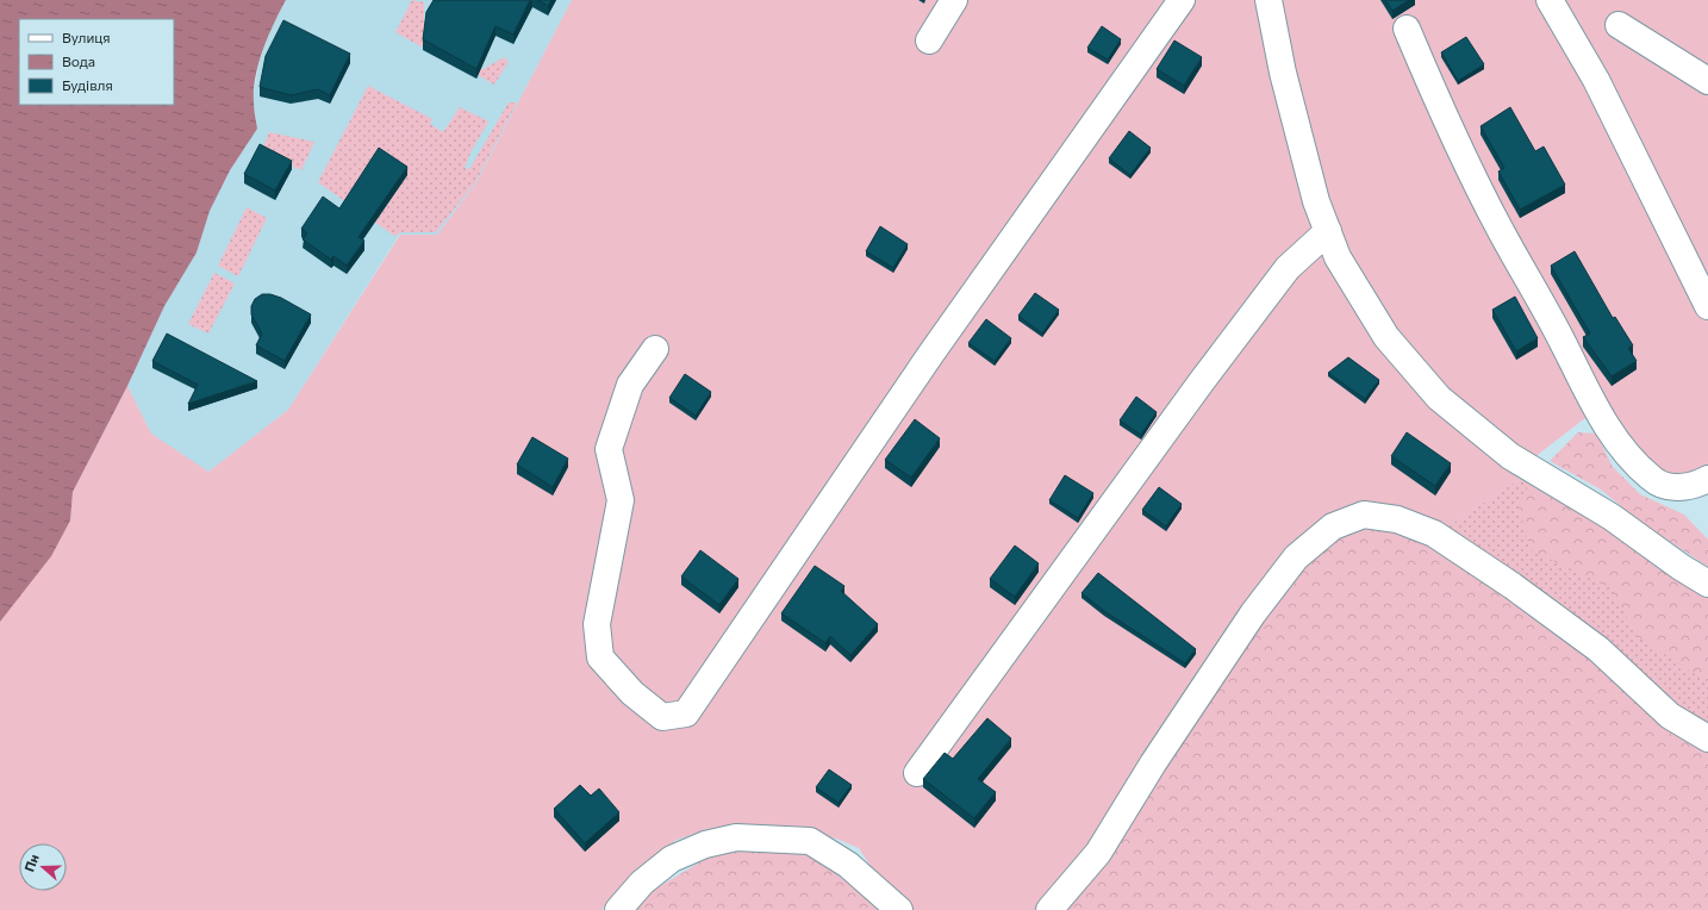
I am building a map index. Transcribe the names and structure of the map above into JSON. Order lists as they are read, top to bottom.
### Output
{
  "legend": ["Вулиця", "Вода", "Будівля"],
  "north": "left"
}
